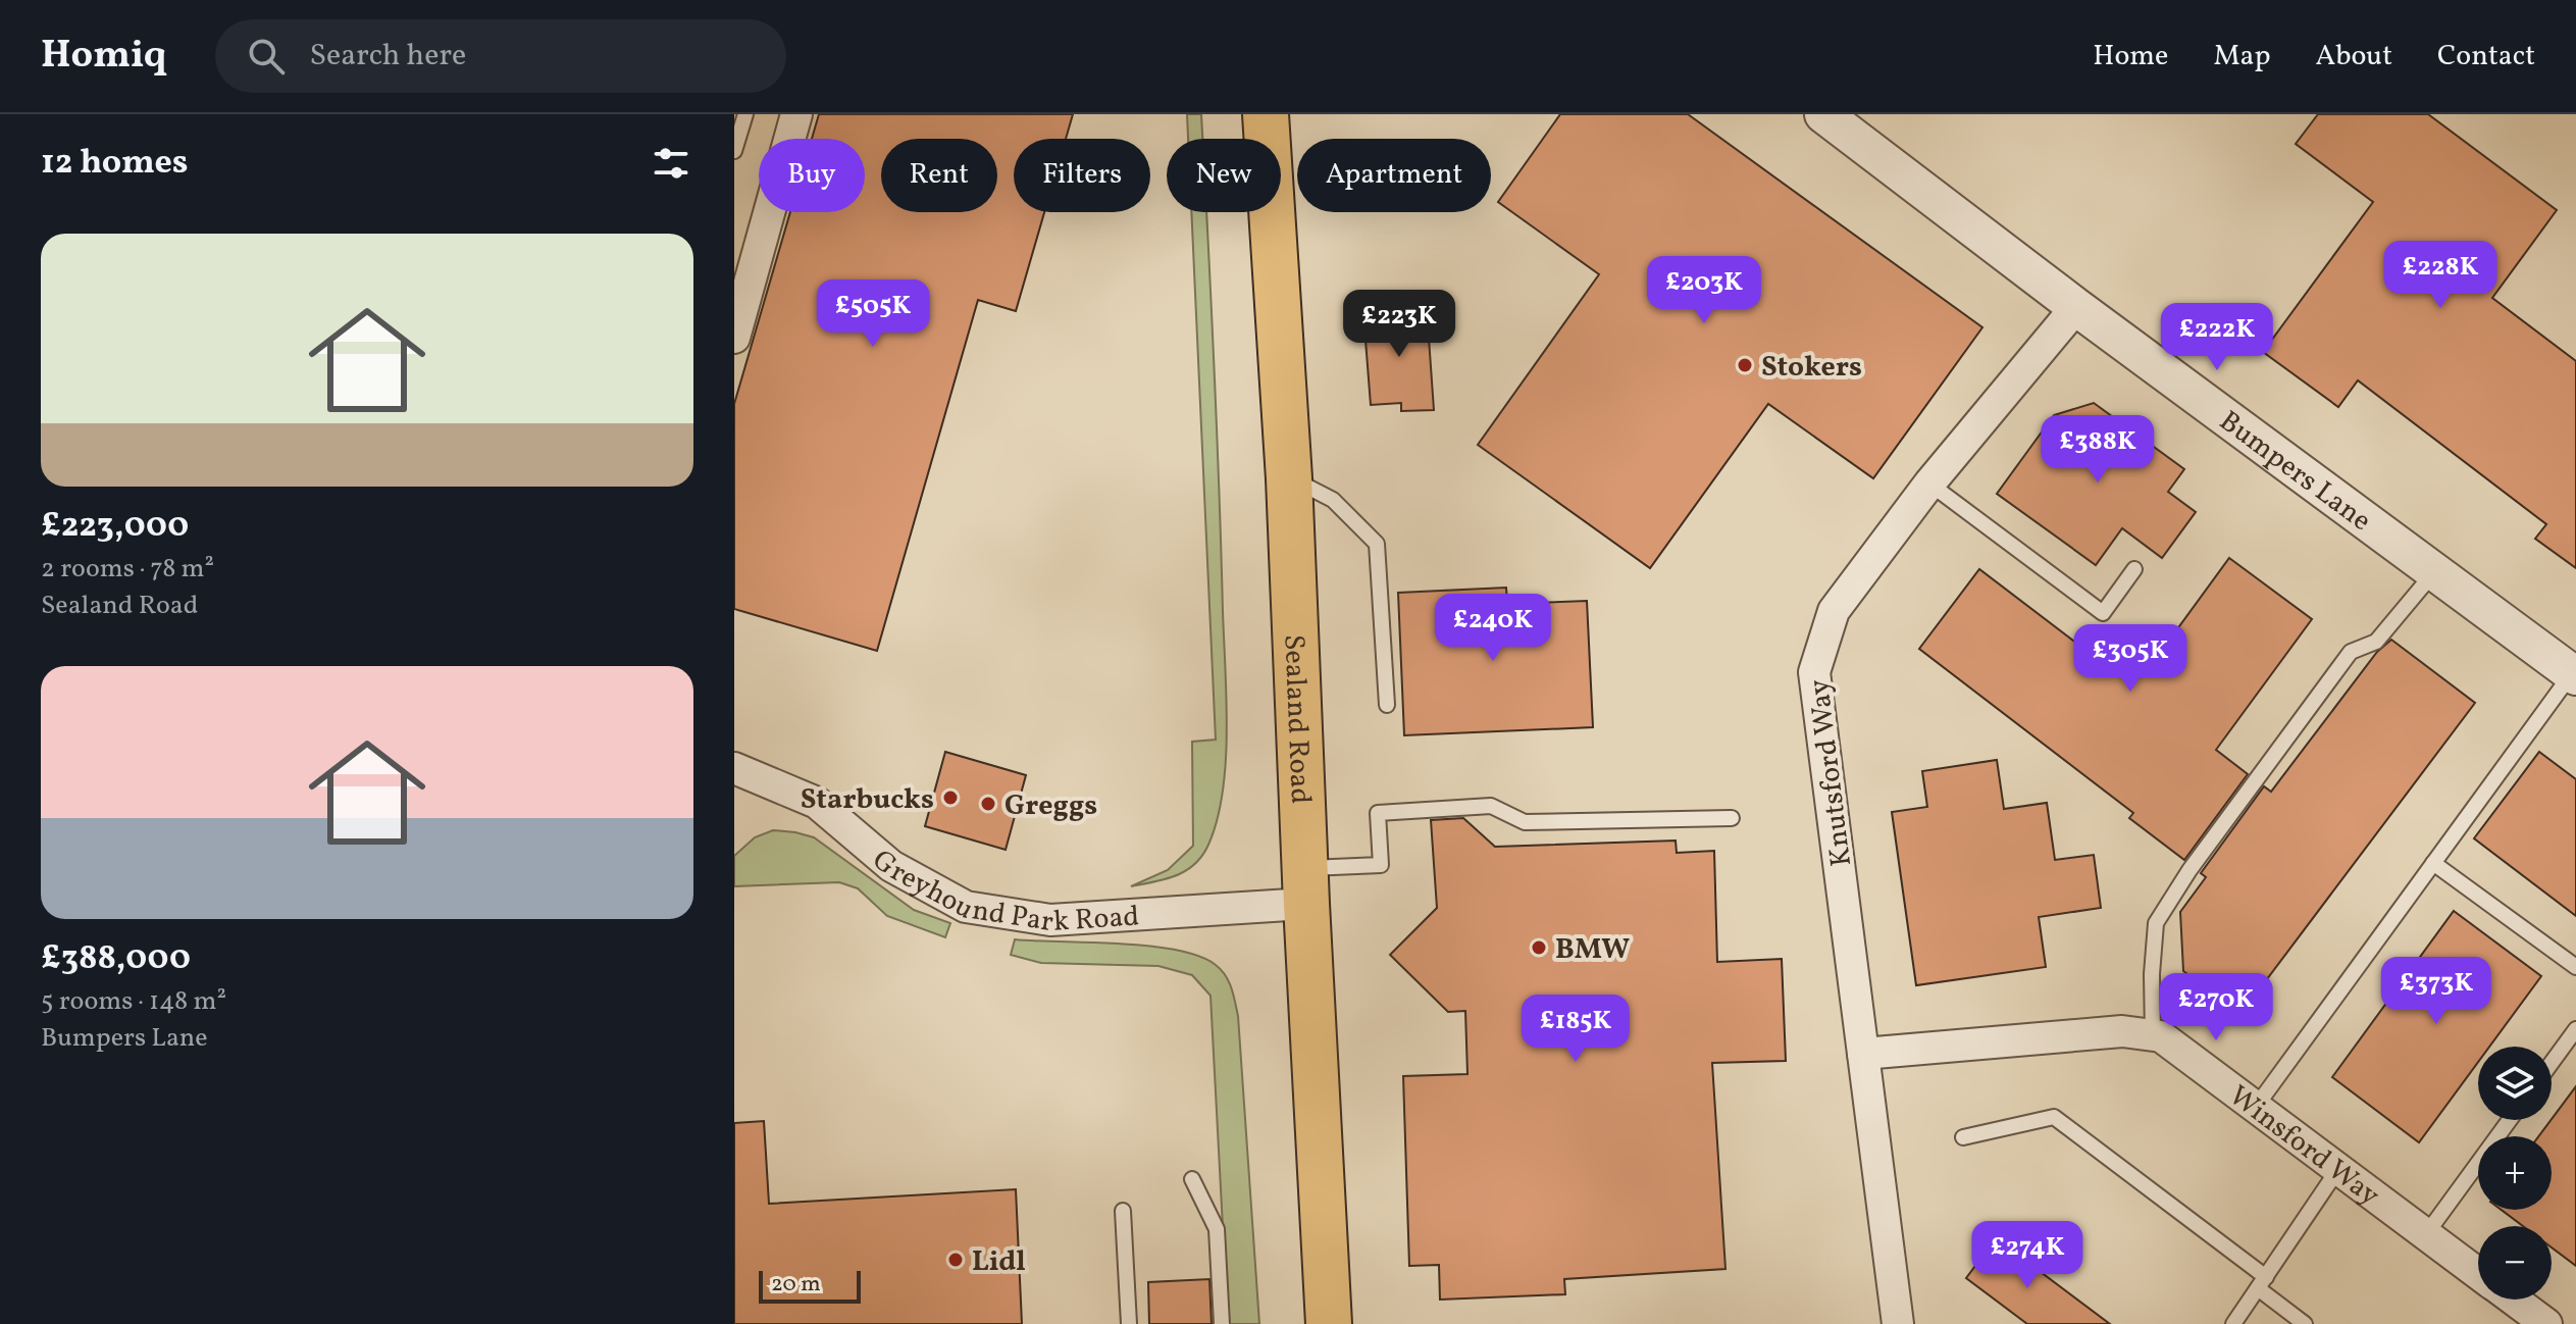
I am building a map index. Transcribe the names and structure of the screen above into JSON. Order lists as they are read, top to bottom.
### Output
{
  "streets": {
    "main road": ["Sealand Road"],
    "street": [
      "Bumpers Lane",
      "Knutsford Way",
      "Greyhound Park Road",
      "Winsford Way"
    ]
  },
  "crossings": [
    ["Bumpers Lane", "Knutsford Way"],
    ["Sealand Road", "Greyhound Park Road"],
    ["Knutsford Way", "Winsford Way"]
  ],
  "places": [
    "Stokers",
    "Starbucks",
    "Greggs",
    "BMW",
    "Lidl"
  ],
  "scale_bar": "20 m",
  "page": {
    "header": "Homiq",
    "search": "Search here",
    "nav": [
      "Home",
      "Map",
      "About",
      "Contact"
    ],
    "heading": "12 homes",
    "chip": [
      "Buy",
      "Rent",
      "Filters",
      "New",
      "Apartment"
    ],
    "list": [
      {
        "name": "£223,000",
        "note": "2 rooms · 78 m² · Sealand Road"
      },
      {
        "name": "£388,000",
        "note": "5 rooms · 148 m² · Bumpers Lane"
      }
    ],
    "price": [
      "£228K",
      "£203K",
      "£505K",
      "£223K",
      "£222K",
      "£388K",
      "£240K",
      "£305K",
      "£373K",
      "£270K",
      "£185K",
      "£274K"
    ],
    "map_buttons": ["+", "−"],
    "scale": "20 m"
  }
}
